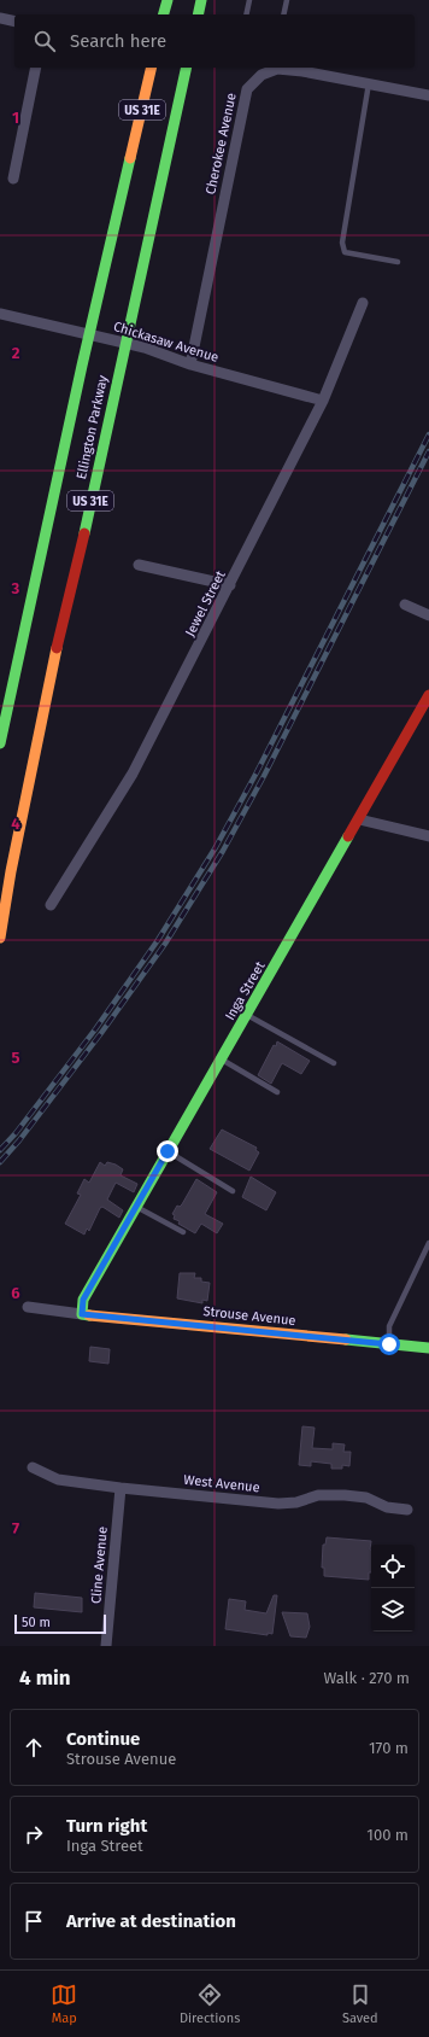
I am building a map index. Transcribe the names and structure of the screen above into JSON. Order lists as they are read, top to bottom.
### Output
{
  "streets": {
    "main road": [
      "US 31E",
      "Ellington Parkway",
      "Inga Street",
      "Strouse Avenue"
    ],
    "street": [
      "Cherokee Avenue",
      "Chickasaw Avenue",
      "Jewel Street",
      "West Avenue",
      "Cline Avenue"
    ]
  },
  "crossings": [
    ["Cherokee Avenue", "Chickasaw Avenue"],
    ["Chickasaw Avenue", "Jewel Street"],
    ["Inga Street", "Strouse Avenue"],
    ["West Avenue", "Cline Avenue"]
  ],
  "scale_bar": "50 m",
  "page": {
    "search": "Search here",
    "scale": "50 m",
    "heading": ["4 min", "Walk · 270 m"],
    "list": [
      ["Continue", "Strouse Avenue", "170 m"],
      ["Turn right", "Inga Street", "100 m"],
      "Arrive at destination"
    ],
    "nav": ["Map", "Directions", "Saved"]
  },
  "grid": {
    "rows": [
      "1",
      "2",
      "3",
      "4",
      "5",
      "6",
      "7"
    ]
  }
}
